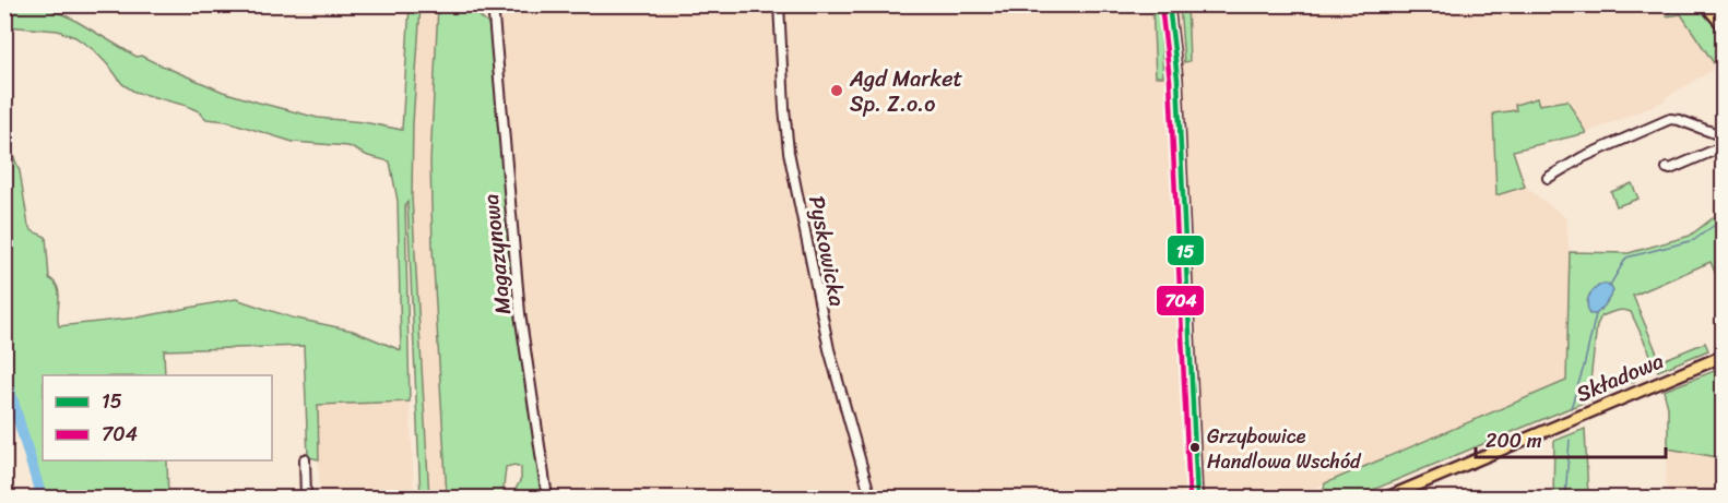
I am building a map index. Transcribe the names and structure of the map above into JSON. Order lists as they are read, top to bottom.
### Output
{
  "streets": {
    "main road": ["Składowa"],
    "street": ["Pyskowicka", "Magazynowa"]
  },
  "places": ["Agd Market Sp. Z.o.o", "Grzybowice Handlowa Wschód"],
  "lines": ["transit line 15", "transit line 704"],
  "legend": ["15", "704"],
  "scale_bar": "200 m"
}
